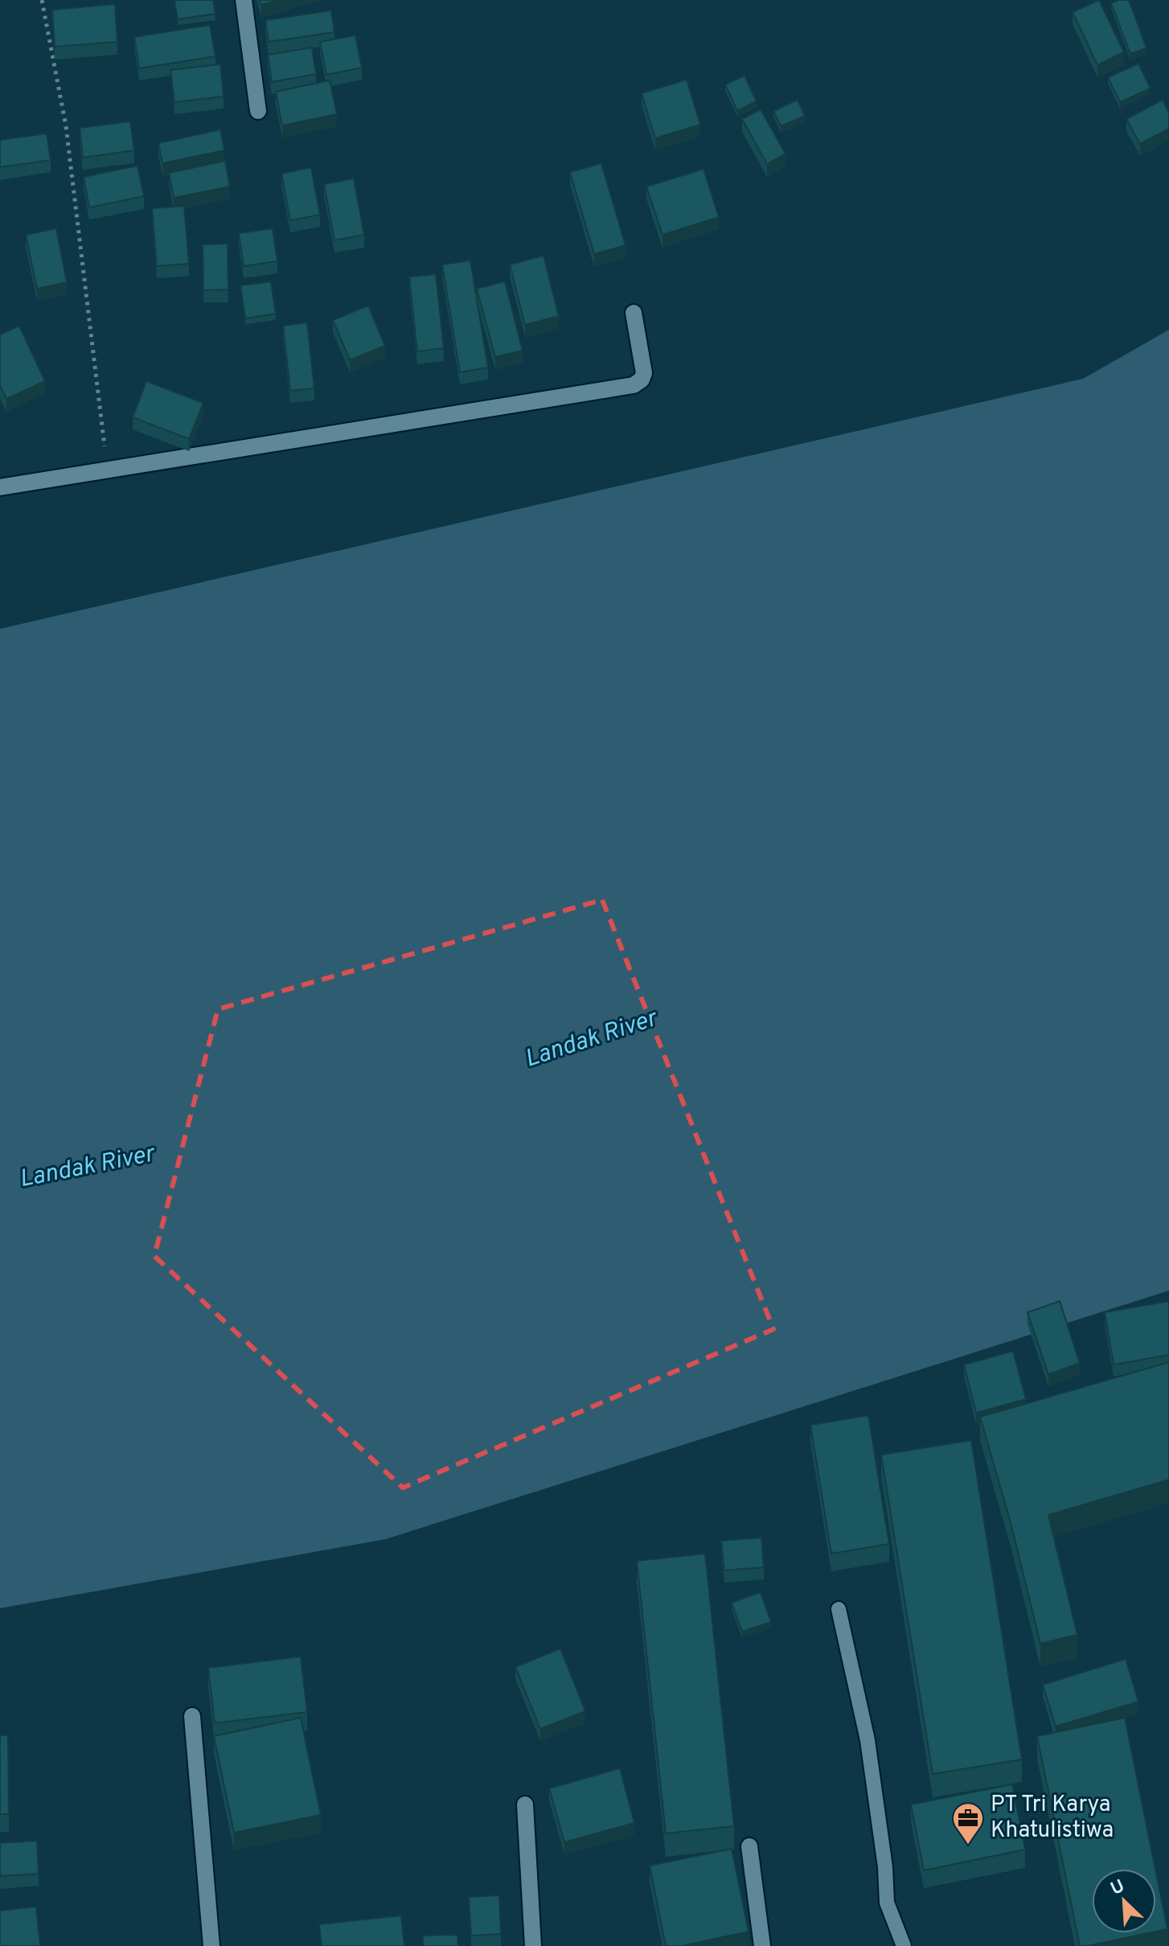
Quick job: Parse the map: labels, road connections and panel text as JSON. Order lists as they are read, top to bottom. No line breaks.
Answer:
{"water":["Landak River"],"places":{"office":["PT Tri Karya Khatulistiwa"]},"north":"top left"}
